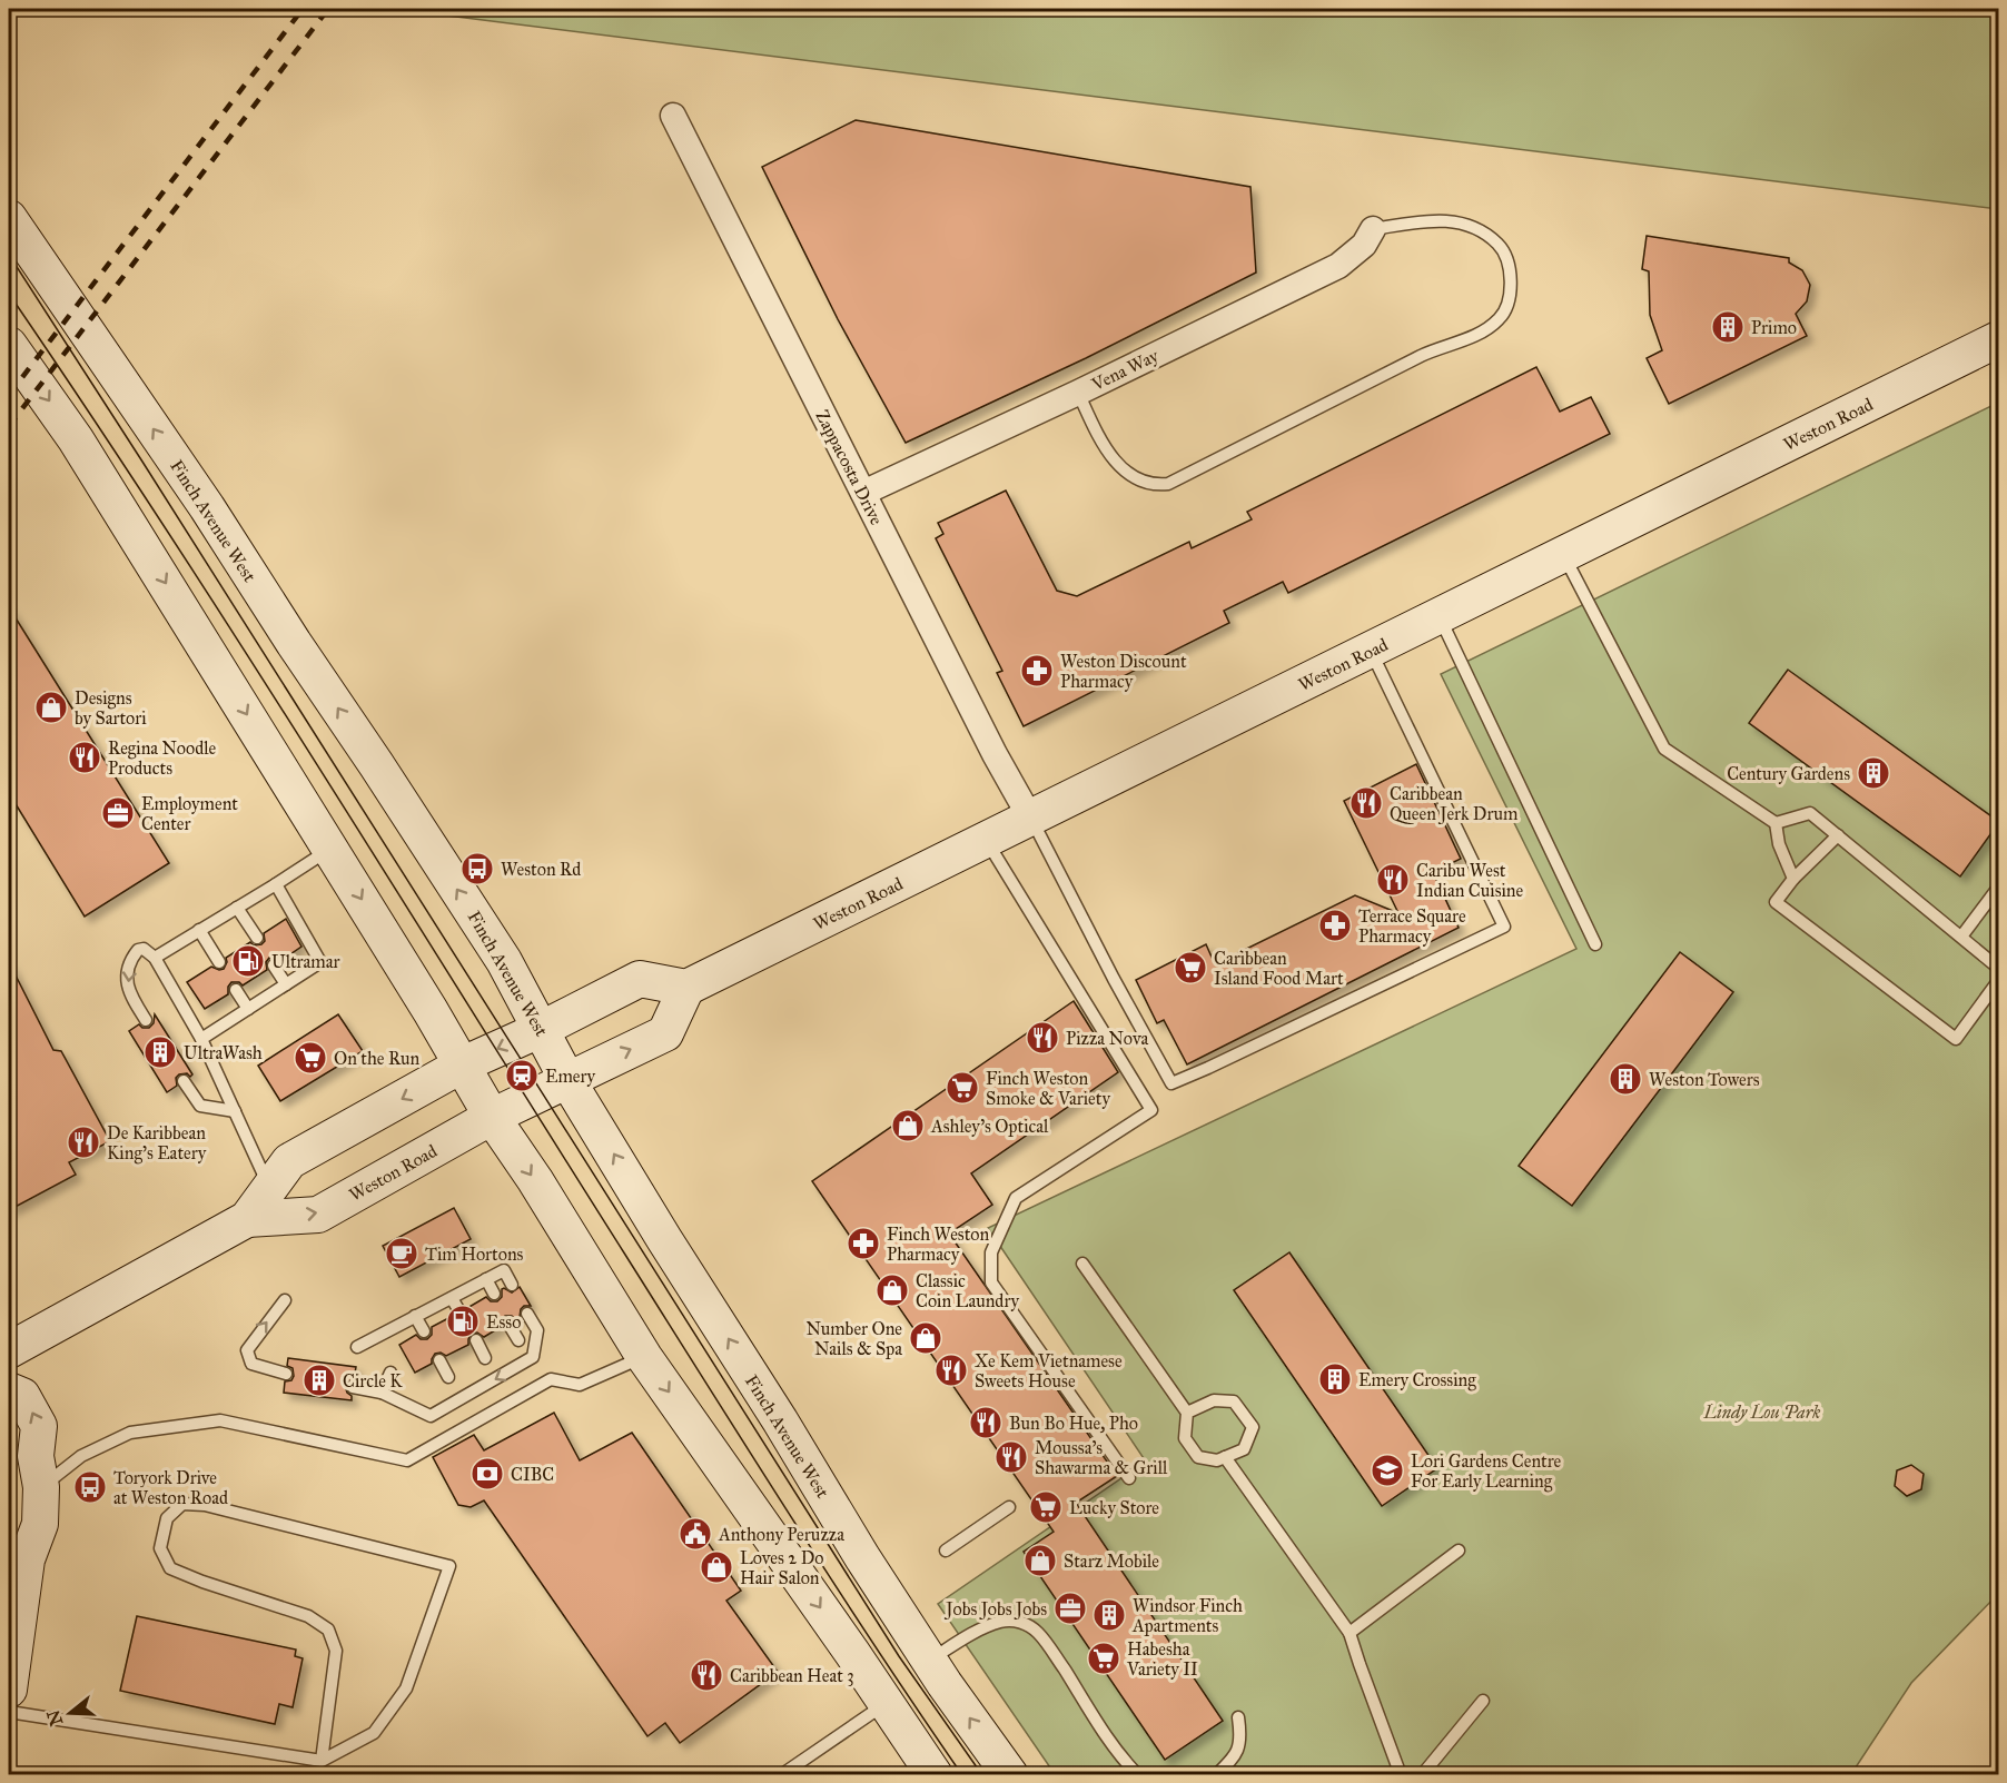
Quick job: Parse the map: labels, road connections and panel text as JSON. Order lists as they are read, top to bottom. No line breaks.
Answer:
{"streets":{"main road":["Weston Road","Finch Avenue West"],"street":["Vena Way","Zappacosta Drive"]},"crossings":[["Vena Way","Zappacosta Drive"],["Weston Road","Zappacosta Drive"],["Weston Road","Finch Avenue West"]],"parks":["Lindy Lou Park"],"places":{"building":["Primo","Century Gardens","UltraWash","Weston Towers","Emery Crossing","Circle K","Windsor Finch Apartments"],"pharmacy":["Weston Discount Pharmacy","Terrace Square Pharmacy","Finch Weston Pharmacy"],"shop":["Designs by Sartori","Ashley's Optical","Classic Coin Laundry","Number One Nails & Spa","Starz Mobile","Loves 2 Do Hair Salon"],"restaurant":["Regina Noodle Products","Caribbean Queen Jerk Drum","Caribu West Indian Cuisine","Pizza Nova","De Karibbean King's Eatery","Xe Kem Vietnamese Sweets House","Bun Bo Hue, Pho","Moussa’s Shawarma & Grill","Caribbean Heat 3"],"office":["Employment Center","Jobs Jobs Jobs"],"bus stop":["Weston Rd","Toryork Drive at Weston Road"],"fuel station":["Ultramar","Esso"],"supermarket":["Caribbean Island Food Mart","On the Run","Finch Weston Smoke & Variety","Lucky Store","Habesha Variety II"],"station":["Emery"],"cafe":["Tim Hortons"],"school or university":["Lori Gardens Centre For Early Learning"],"bank":["CIBC"],"public building":["Anthony Peruzza"]},"north":"left"}
